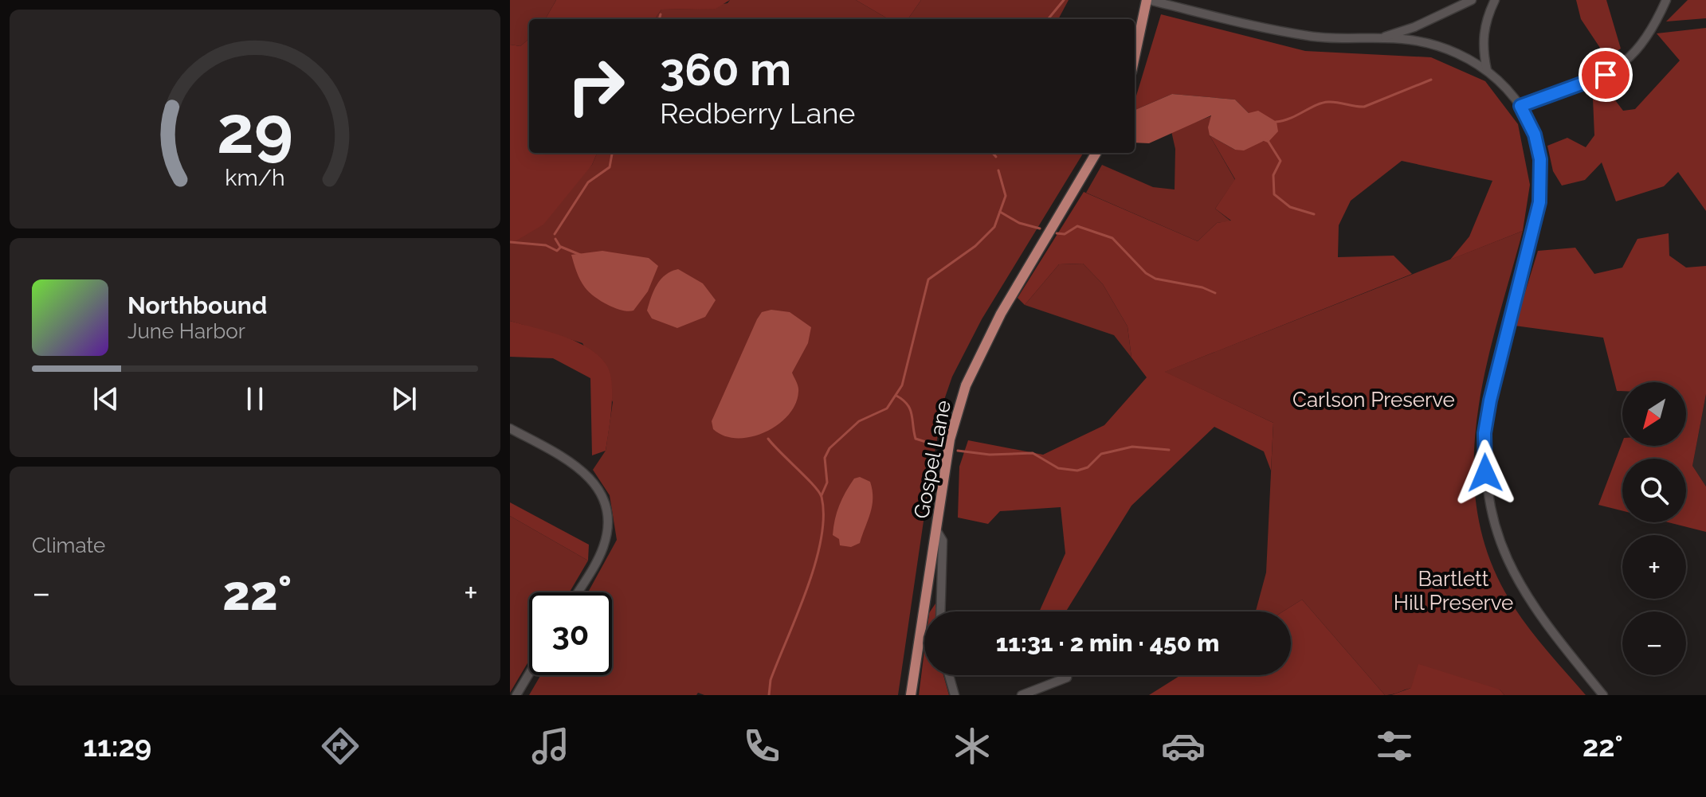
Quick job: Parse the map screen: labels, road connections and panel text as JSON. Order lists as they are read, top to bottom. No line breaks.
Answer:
{"streets":{"main road":["Gospel Lane"]},"parks":["Carlson Preserve","Bartlett Hill Preserve"],"north":"bottom left","page":{"turn":["360 m","Redberry Lane"],"song":["Northbound","June Harbor"],"map_buttons":["+","−"],"tile":"Climate","heat":["−","22°","+"],"limit":"30","trip":"11:31 · 2 min · 450 m","tabs":["11:29","22°"],"gauge":["29","km/h"]}}
